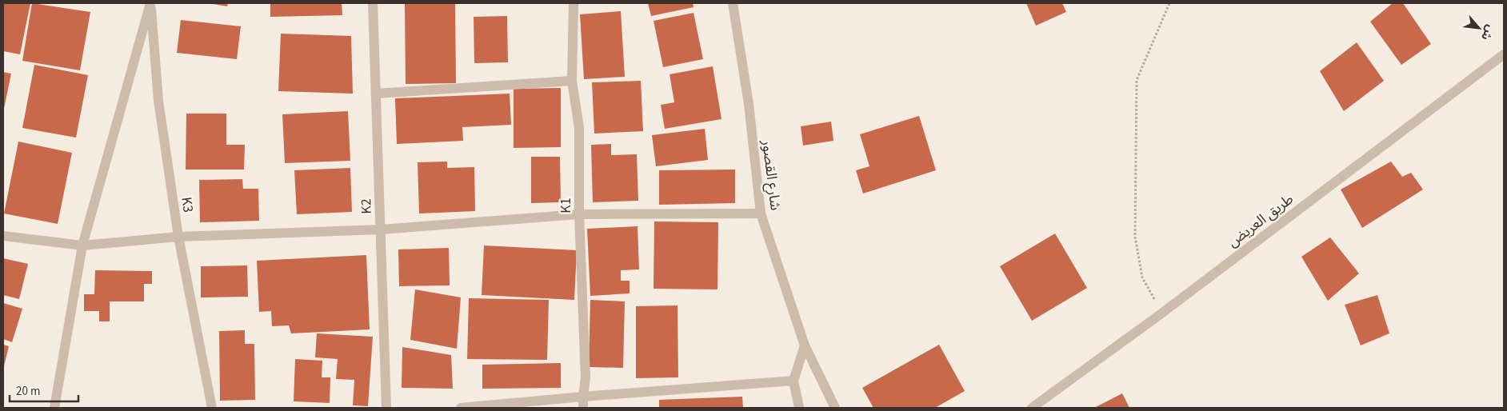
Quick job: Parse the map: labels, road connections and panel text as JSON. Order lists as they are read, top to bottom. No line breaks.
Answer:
{"streets":{"street":["شارع القصور","K3","K1","K2","طريق العريض"]},"scale_bar":"20 m","north":"bottom right"}
